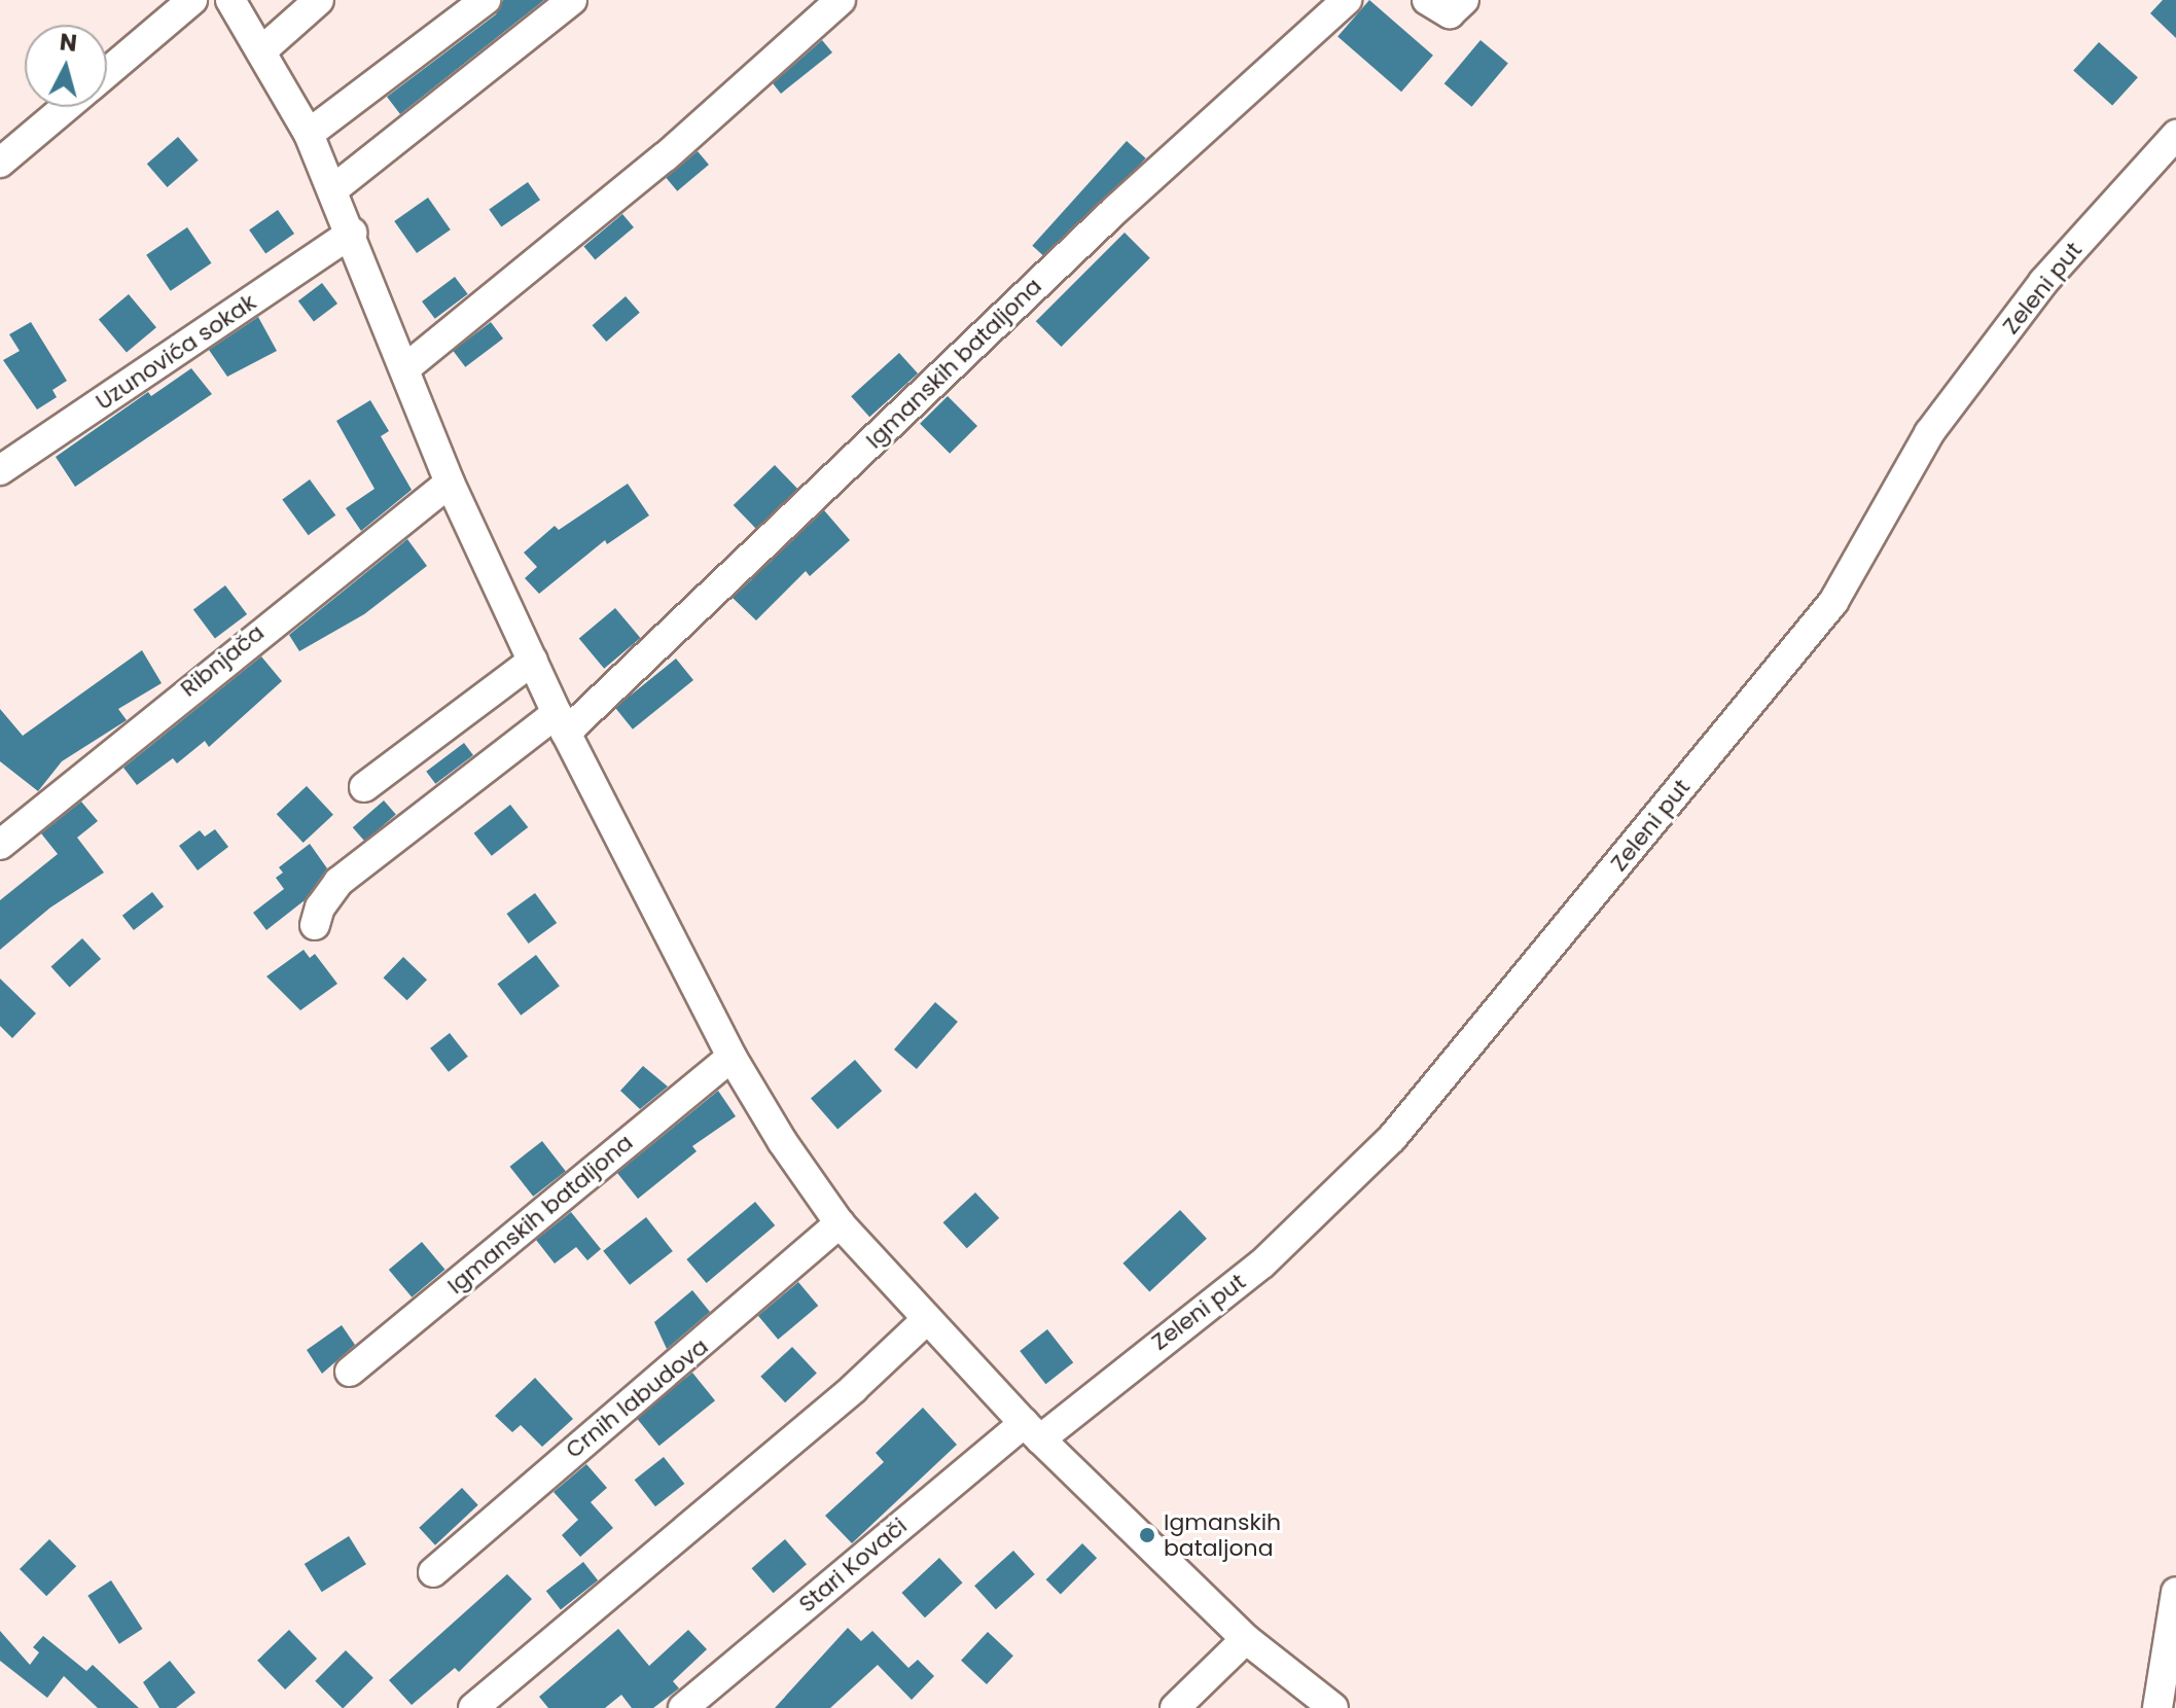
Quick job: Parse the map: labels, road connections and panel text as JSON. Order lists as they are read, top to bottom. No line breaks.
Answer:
{"streets":{"street":["Zeleni put","Uzunovića sokak","Igmanskih bataljona","Ribnjača","Crnih labudova","Stari Kovači"]},"crossings":[["Zeleni put","Stari Kovači"]],"places":["Igmanskih bataljona"],"north":"top"}
